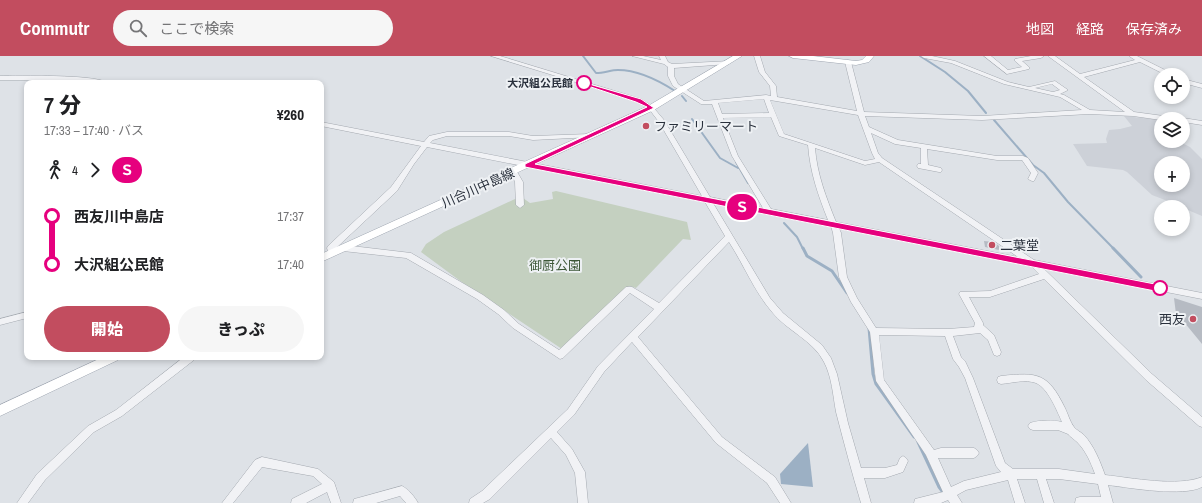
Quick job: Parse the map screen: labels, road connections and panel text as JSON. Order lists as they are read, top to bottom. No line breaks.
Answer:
{"streets":{"main road":["川合川中島線"]},"parks":["御厨公園"],"places":["大沢組公民館","ファミリーマート","二葉堂","西友"],"lines":["bus line Ｓ"],"page":{"header":"Commutr","search":"ここで検索","nav":["地図","経路","保存済み"],"on_map":"Ｓ","map_buttons":["+","−"],"heading":["7 分","17:33 – 17:40 · バス","¥260"],"legs":["4","Ｓ"],"list":[{"name":"西友川中島店","value":"17:37"},{"name":"大沢組公民館","value":"17:40"}],"buttons":["開始","きっぷ"]}}
